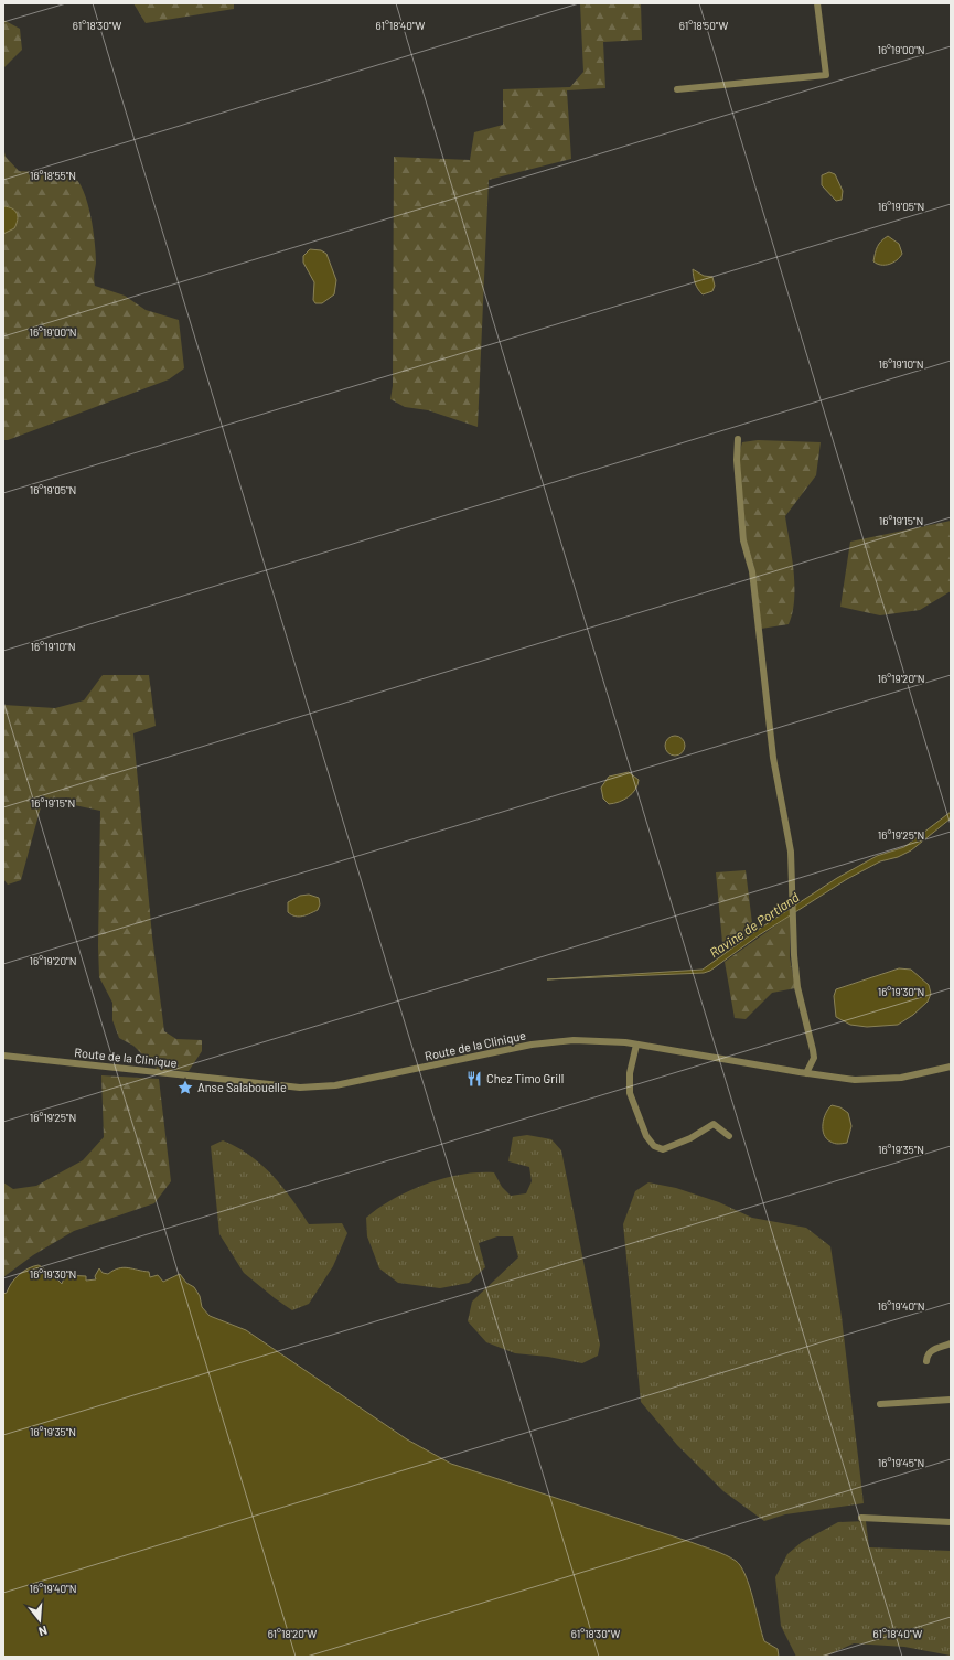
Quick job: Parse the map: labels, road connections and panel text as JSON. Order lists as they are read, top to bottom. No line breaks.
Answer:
{"streets":{"street":["Route de la Clinique"]},"water":["Ravine de Portland"],"places":{"restaurant":["Chez Timo Grill"],"place":["Anse Salabouelle"]},"north":"bottom","coordinates":["61°18'30\"W","61°18'40\"W","61°18'50\"W","16°19'00\"N","16°18'55\"N","16°19'05\"N","16°19'10\"N","16°19'15\"N","16°19'20\"N","16°19'25\"N","16°19'30\"N","16°19'35\"N","16°19'40\"N","16°19'45\"N","61°18'20\"W"]}
